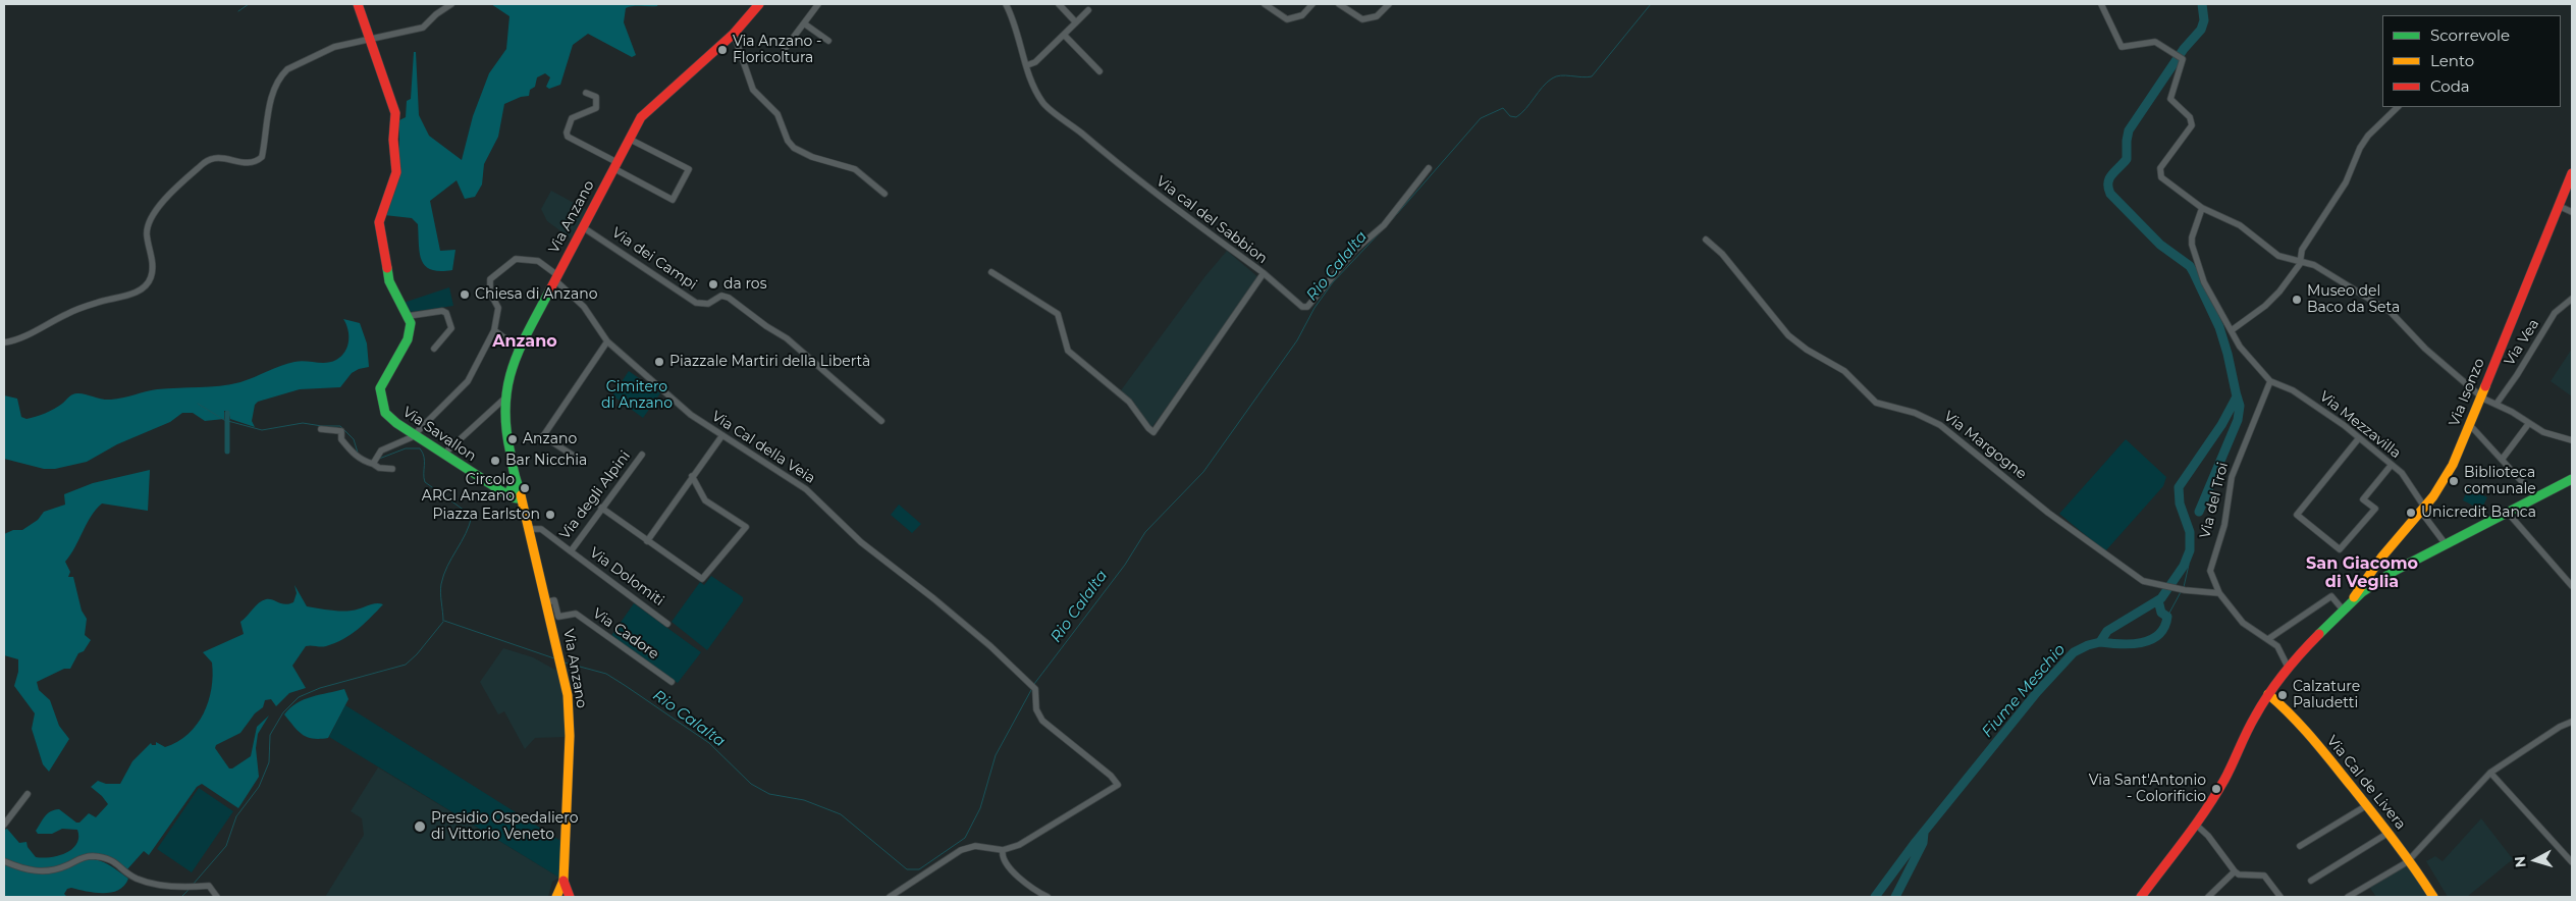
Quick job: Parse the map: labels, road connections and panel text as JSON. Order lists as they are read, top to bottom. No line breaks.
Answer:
{"streets":{"main road":["Via Anzano","Via Isonzo","Via Savallon","Via Cal de Livera"],"street":["Via cal del Sabbion","Via dei Campi","Via Vea","Via Mezzavilla","Via Margogne","Via Cal della Veia","Via degli Alpini","Via del Troi","Via Dolomiti","Via Cadore"]},"crossings":[["Via Anzano","Via dei Campi"],["Via Anzano","Via Savallon"],["Via Anzano","Via Cal della Veia"],["Via Anzano","Via degli Alpini"],["Via Anzano","Via Cadore"],["Via Isonzo","Via Mezzavilla"],["Via Mezzavilla","Via del Troi"],["Via Savallon","Via Cal della Veia"],["Via Margogne","Via del Troi"],["Via degli Alpini","Via Dolomiti"]],"districts":["Anzano","San Giacomo di Veglia"],"water":["Rio Calalta","Fiume Meschio"],"parks":["Cimitero di Anzano"],"places":["Via Anzano - Floricoltura","da ros","Chiesa di Anzano","Museo del Baco da Seta","Piazzale Martiri della Libertà","Anzano","Bar Nicchia","Biblioteca comunale","Circolo ARCI Anzano","Unicredit Banca","Piazza Earlston","Calzature Paludetti","Via Sant'Antonio - Colorificio","Presidio Ospedaliero di Vittorio Veneto"],"legend":["Scorrevole","Lento","Coda"],"north":"left"}
